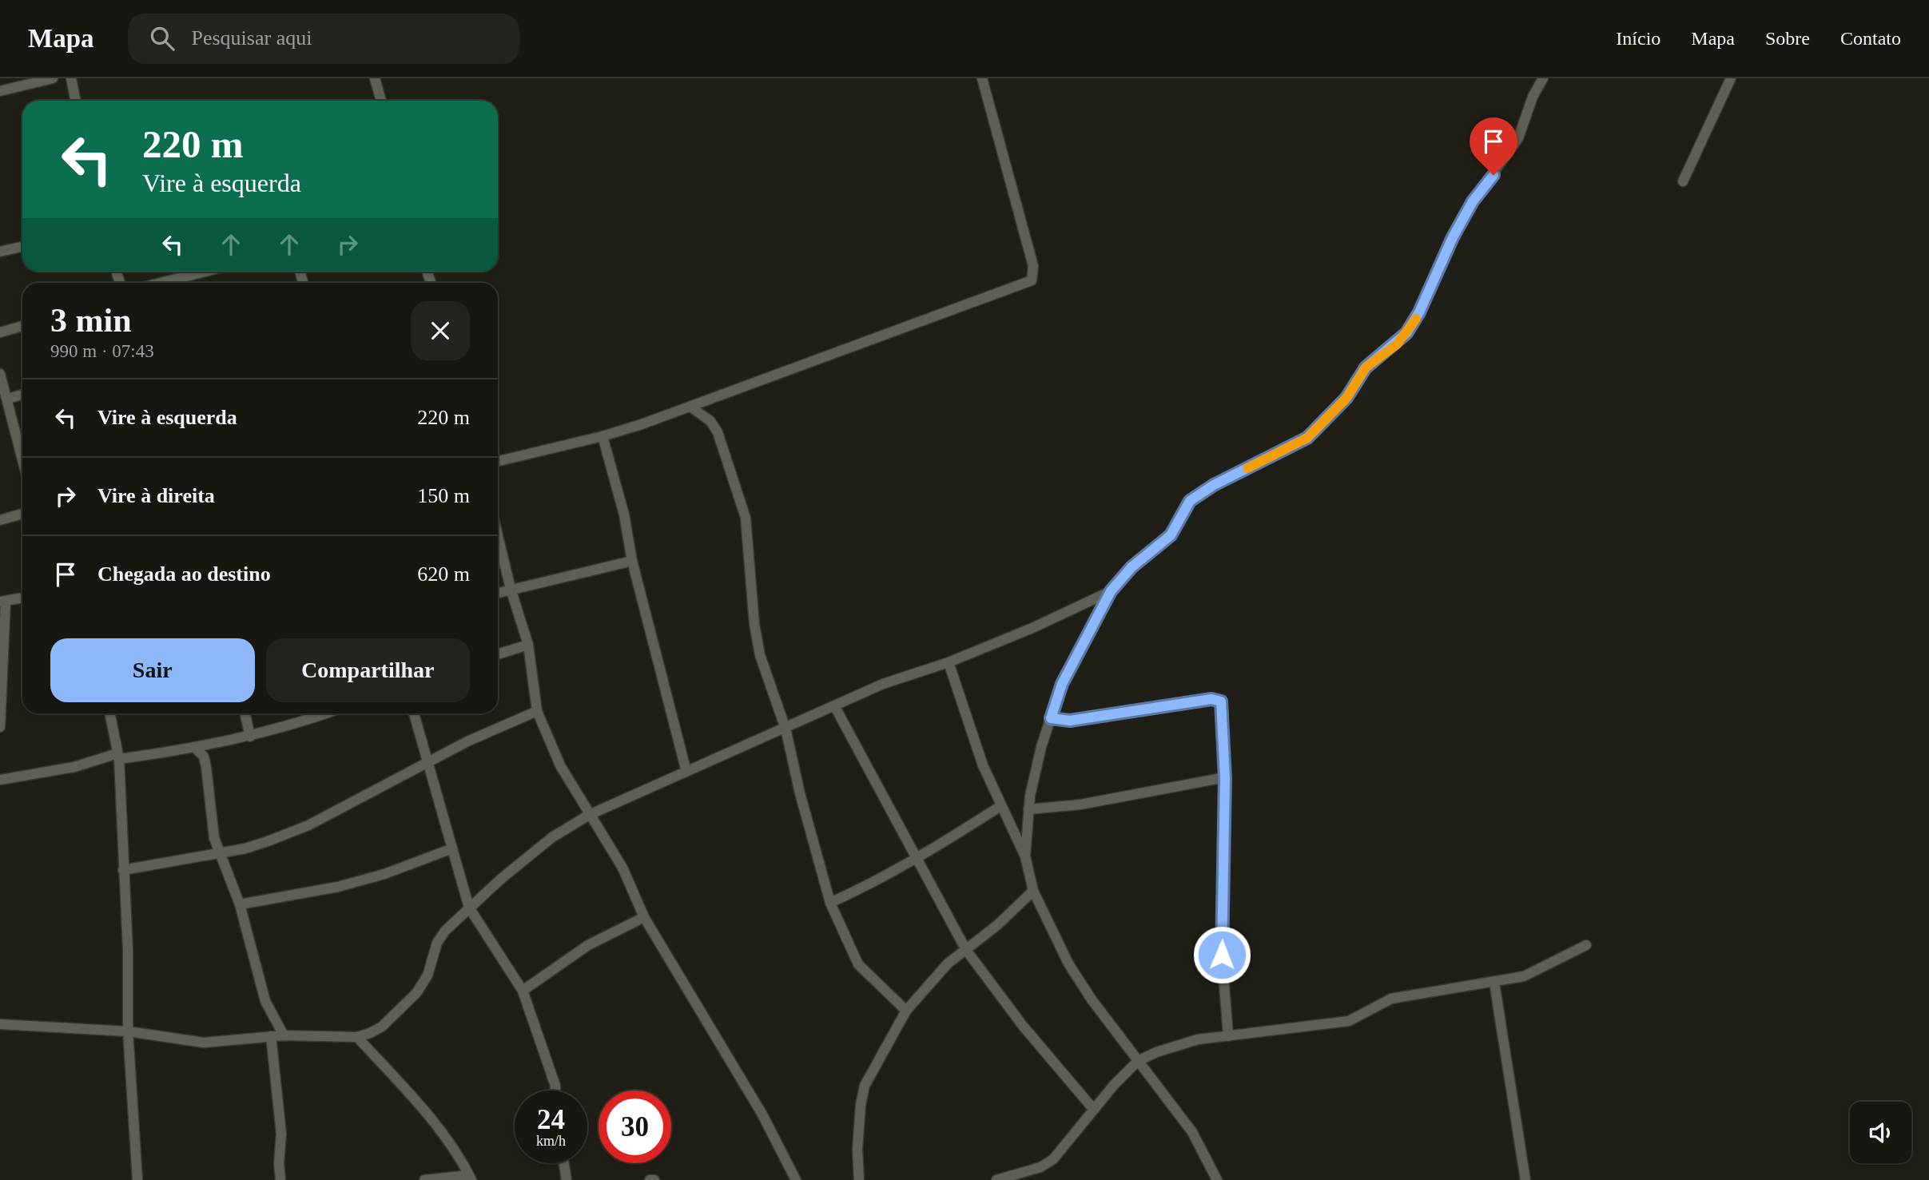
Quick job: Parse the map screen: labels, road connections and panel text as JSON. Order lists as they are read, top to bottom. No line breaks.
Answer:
{"page":{"header":"Mapa","search":"Pesquisar aqui","nav":["Início","Mapa","Sobre","Contato"],"turn":["220 m","Vire à esquerda"],"heading":["3 min","990 m · 07:43"],"list":[{"name":"Vire à esquerda","value":"220 m"},{"name":"Vire à direita","value":"150 m"},{"name":"Chegada ao destino","value":"620 m"}],"buttons":["Sair","Compartilhar"],"speed":"24 km/h","limit":"30"}}
